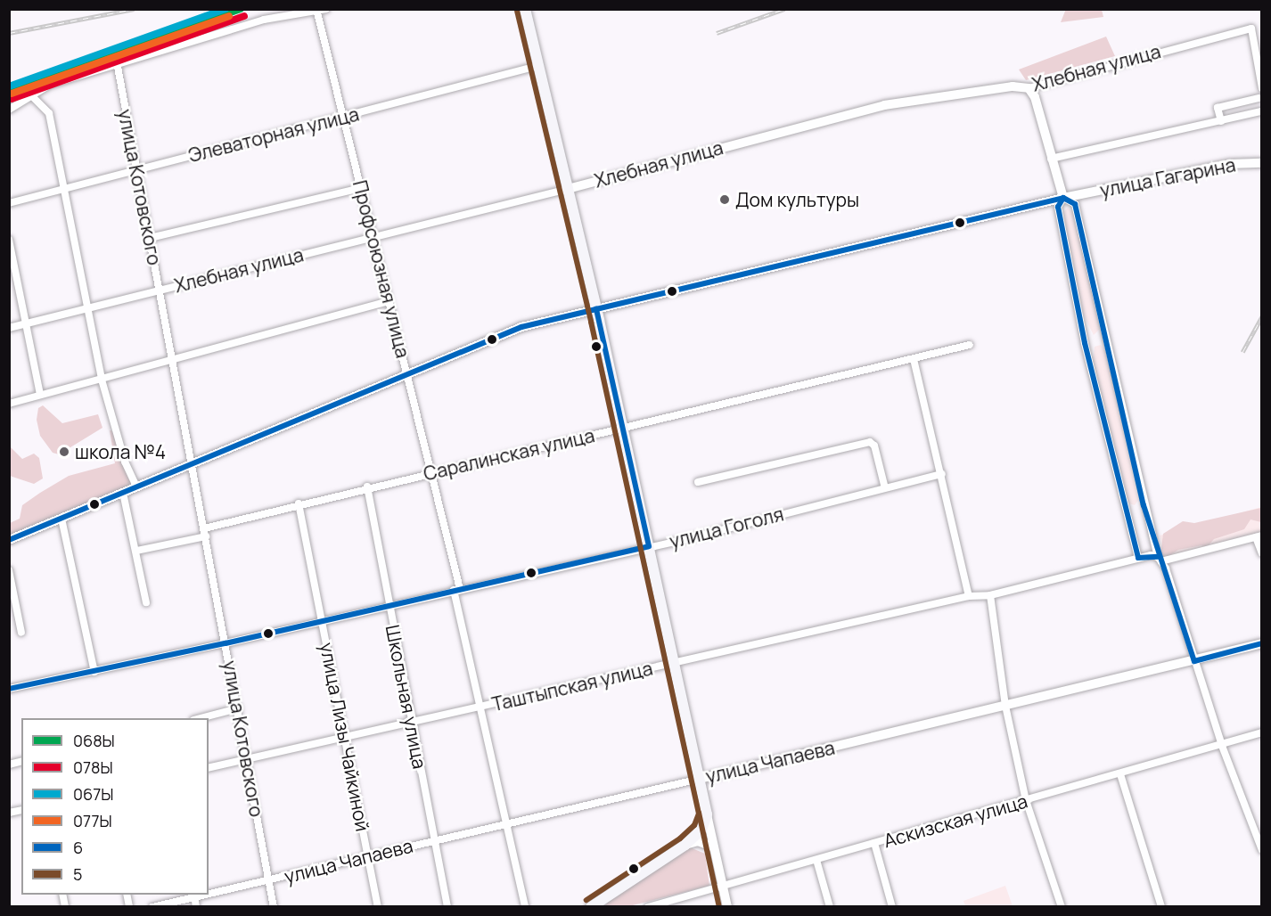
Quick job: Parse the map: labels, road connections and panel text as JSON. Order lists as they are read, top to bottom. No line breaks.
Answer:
{"streets":{"street":["Хлебная улица","Элеваторная улица","улица Гагарина","улица Котовского","Профсоюзная улица","Саралинская улица","улица Гоголя","Таштыпская улица","Школьная улица","улица Лизы Чайкиной","улица Чапаева","Аскизская улица"]},"crossings":[["Хлебная улица","улица Котовского"],["Хлебная улица","Профсоюзная улица"],["Элеваторная улица","улица Котовского"],["Элеваторная улица","Профсоюзная улица"],["улица Гагарина","улица Котовского"],["улица Гагарина","Профсоюзная улица"],["улица Котовского","Саралинская улица"],["улица Котовского","улица Гоголя"],["улица Котовского","Таштыпская улица"],["улица Котовского","улица Чапаева"],["Профсоюзная улица","Саралинская улица"],["Профсоюзная улица","улица Гоголя"],["Профсоюзная улица","Таштыпская улица"],["Профсоюзная улица","улица Чапаева"],["Саралинская улица","Школьная улица"],["Саралинская улица","улица Лизы Чайкиной"],["улица Гоголя","Школьная улица"],["улица Гоголя","улица Лизы Чайкиной"],["Таштыпская улица","Школьная улица"],["Таштыпская улица","улица Лизы Чайкиной"],["Школьная улица","улица Чапаева"],["улица Лизы Чайкиной","улица Чапаева"]],"places":["Дом культуры","школа №4"],"lines":["transit line 068Ы","transit line 067Ы","transit line 5","transit line 078Ы","transit line 077Ы","transit line 6"],"legend":["068Ы","078Ы","067Ы","077Ы","6","5"]}
